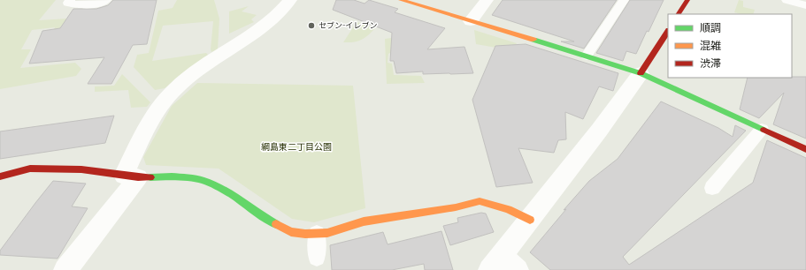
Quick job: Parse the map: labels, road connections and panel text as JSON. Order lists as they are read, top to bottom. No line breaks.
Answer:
{"parks":["綱島東二丁目公園"],"places":["セブン-イレブン"],"legend":["順調","混雑","渋滞"]}
